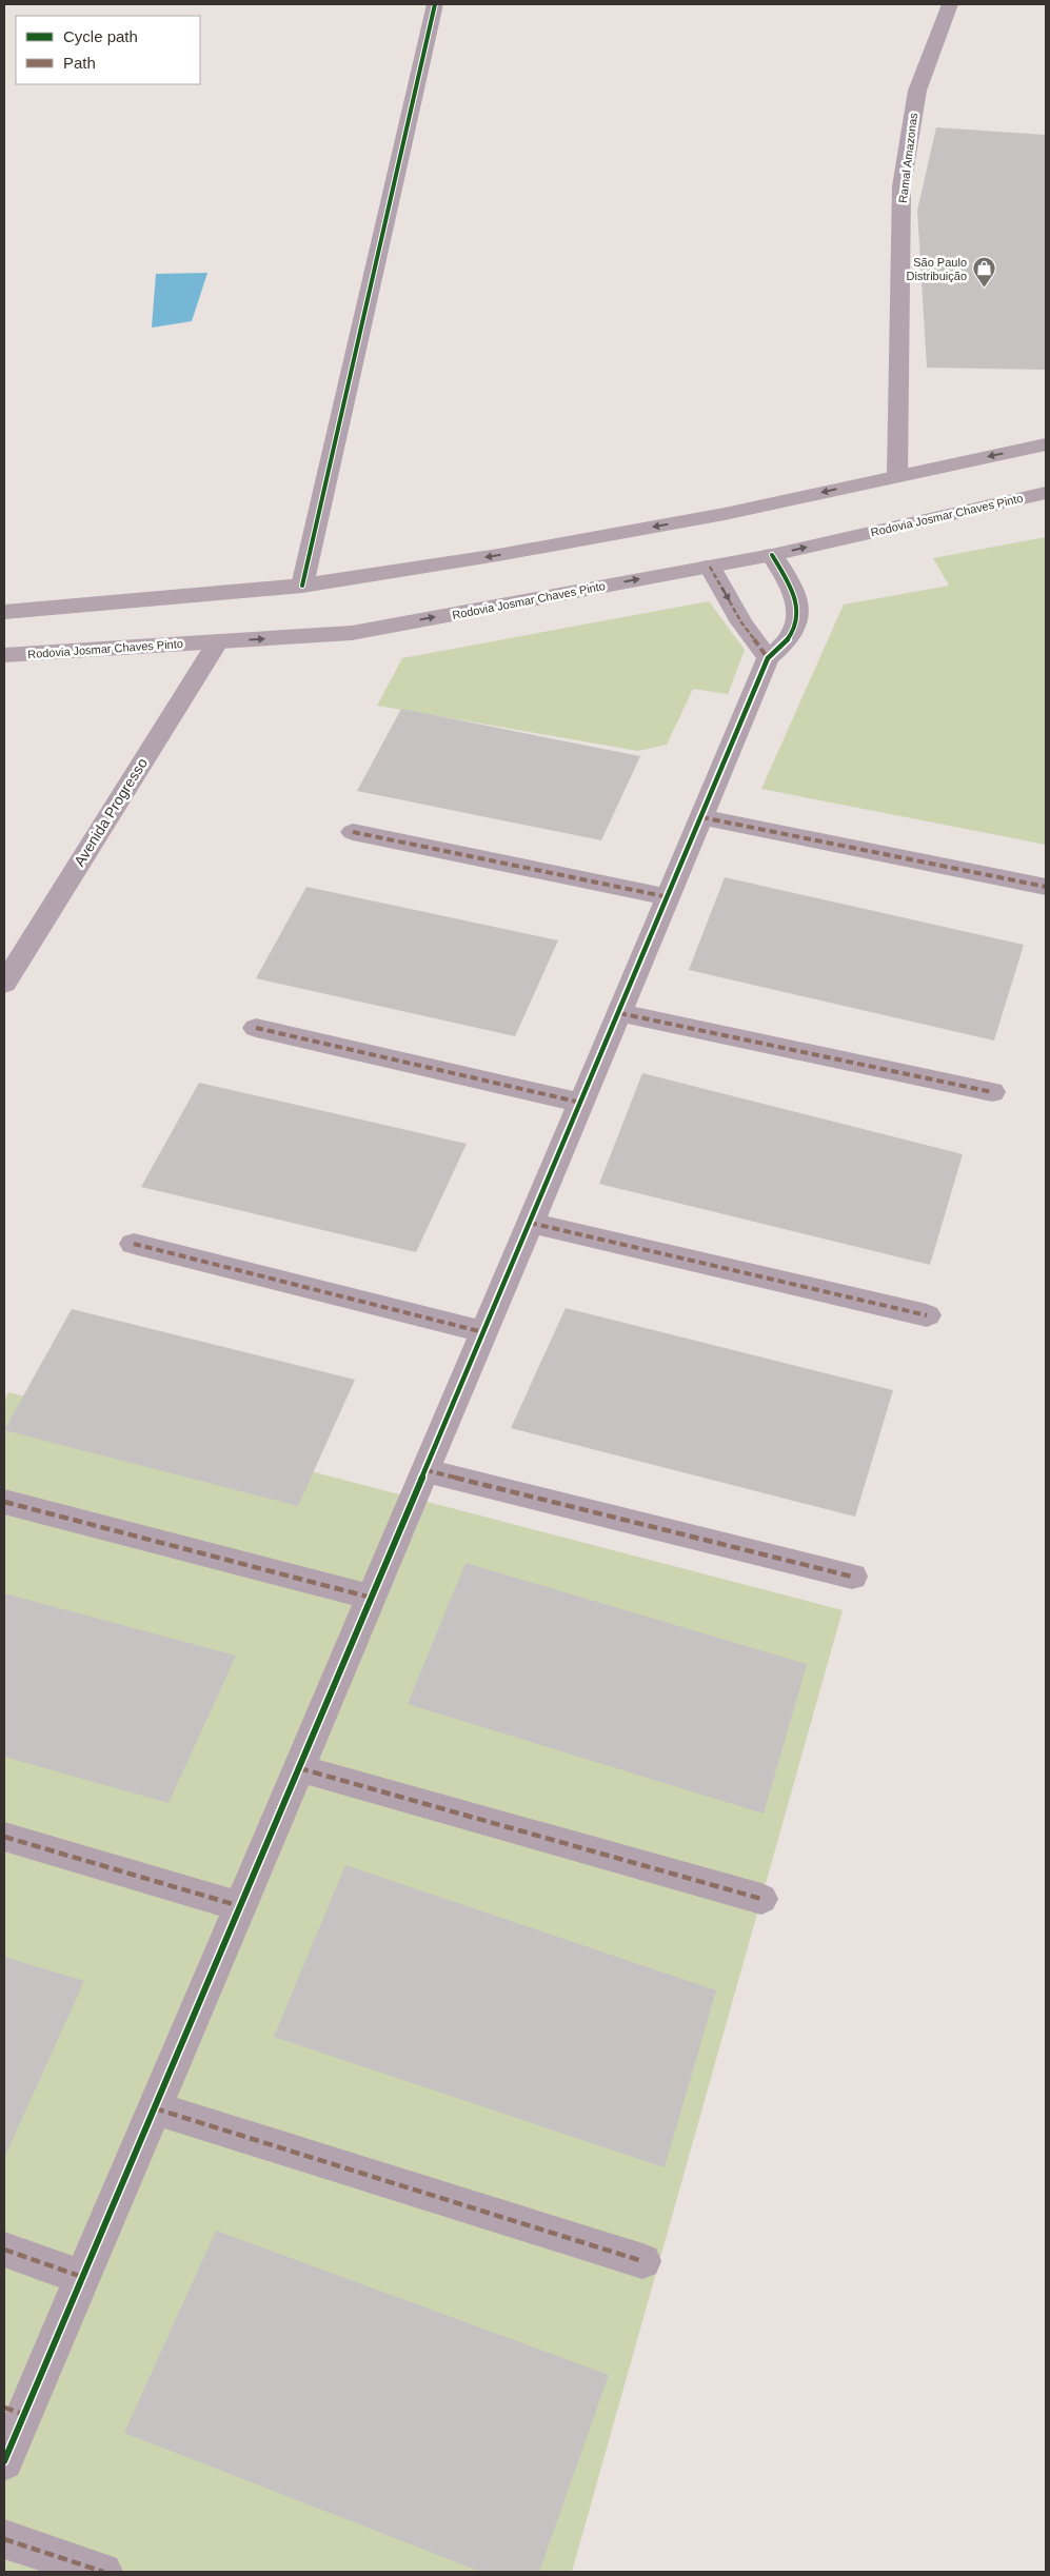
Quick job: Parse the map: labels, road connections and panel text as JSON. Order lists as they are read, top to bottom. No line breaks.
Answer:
{"streets":{"main road":["Rodovia Josmar Chaves Pinto"],"street":["Ramal Amazonas","Avenida Progresso"]},"crossings":[["Rodovia Josmar Chaves Pinto","Avenida Progresso"]],"places":{"shop":["São Paulo Distribuição"]},"legend":["Cycle path","Path"]}
